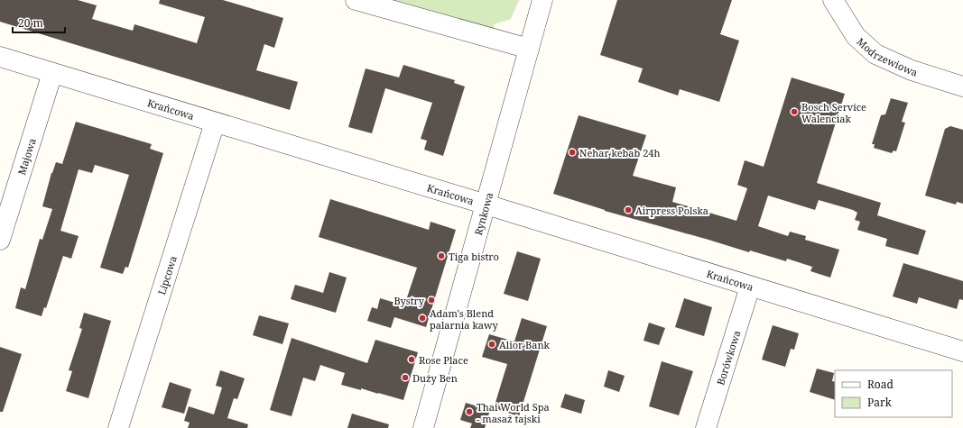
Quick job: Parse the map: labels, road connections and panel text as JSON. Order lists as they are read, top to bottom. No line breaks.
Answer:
{"streets":{"street":["Modrzewiowa","Krańcowa","Majowa","Rynkowa","Lipcowa","Borówkowa"]},"crossings":[["Krańcowa","Majowa"],["Krańcowa","Rynkowa"],["Krańcowa","Lipcowa"],["Krańcowa","Borówkowa"]],"places":["Bosch Service Walenciak","Nehar kebab 24h","Airpress Polska","Tiga bistro","Bystry","Adam's Blend palarnia kawy","Alior Bank","Rose Place","Duży Ben","Thai World Spa - masaż tajski"],"legend":["Road","Park"],"scale_bar":"20 m"}
